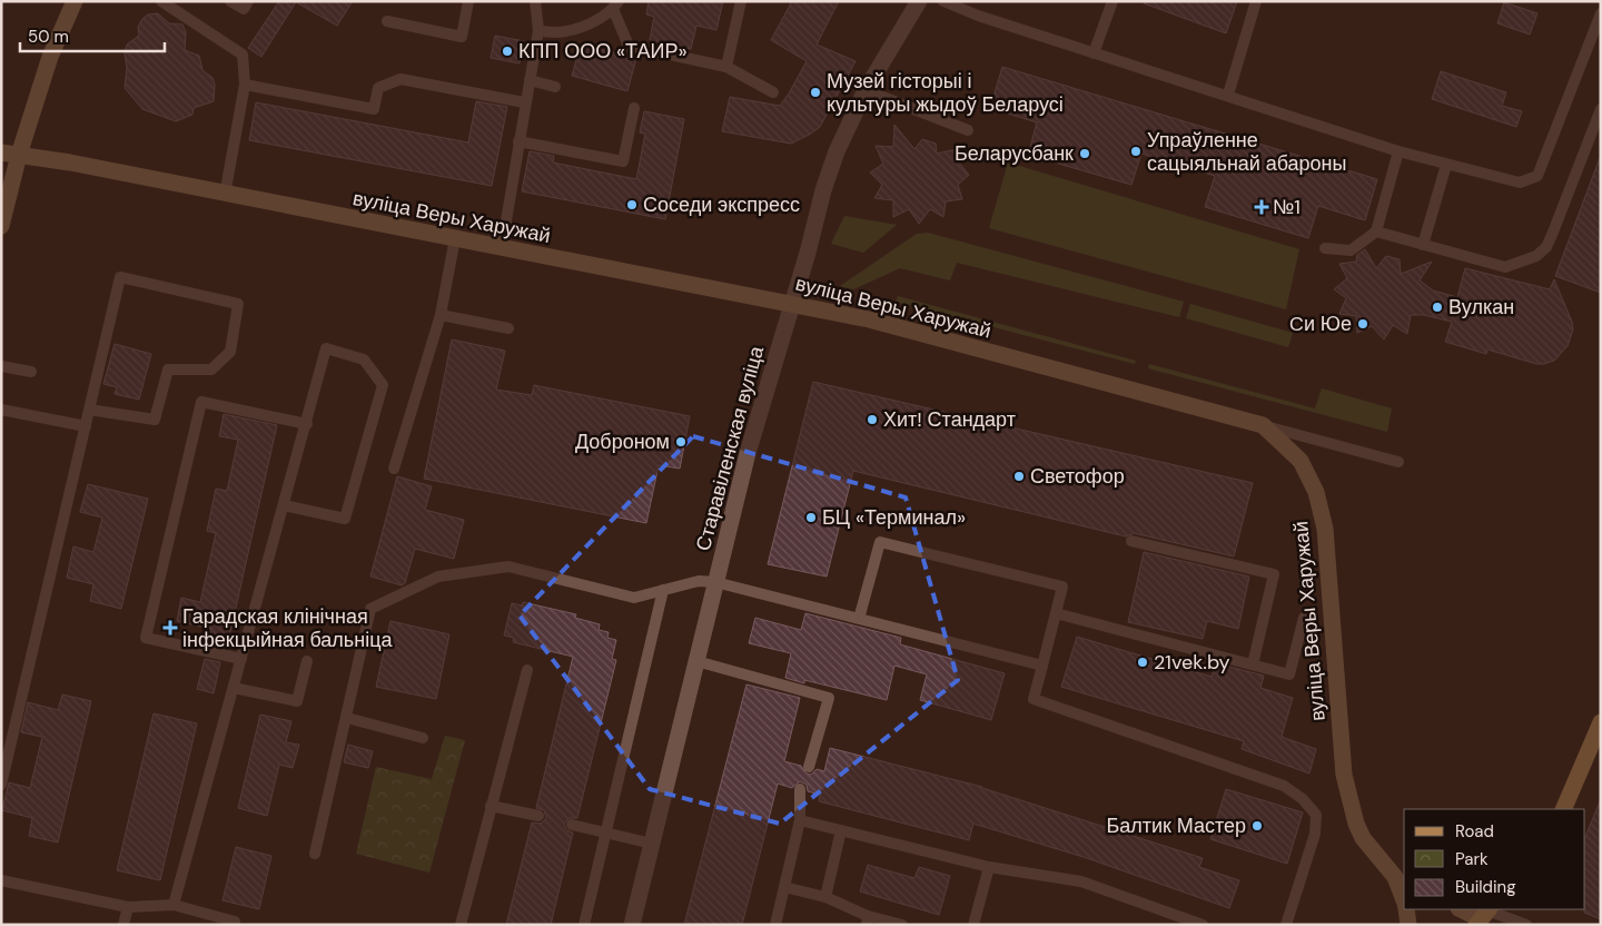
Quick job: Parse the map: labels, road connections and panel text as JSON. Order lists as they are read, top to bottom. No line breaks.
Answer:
{"streets":{"main road":["вуліца Веры Харужай"],"street":["Старавіленская вуліца"]},"crossings":[["вуліца Веры Харужай","Старавіленская вуліца"]],"places":{"other":["КПП ООО «ТАИР»","Музей гісторыі і культуры жыдоў Беларусі","Упраўленне сацыяльнай абароны","Беларусбанк","Соседи экспресс","Вулкан","Cи Юе","Хит! Стандарт","Доброном","Светофор","БЦ «Терминал»","21vek.by","Балтик Мастер"],"health":["№1","Гарадская клінічная інфекцыйная бальніца"]},"legend":["Road","Park","Building"],"scale_bar":"50 m"}
